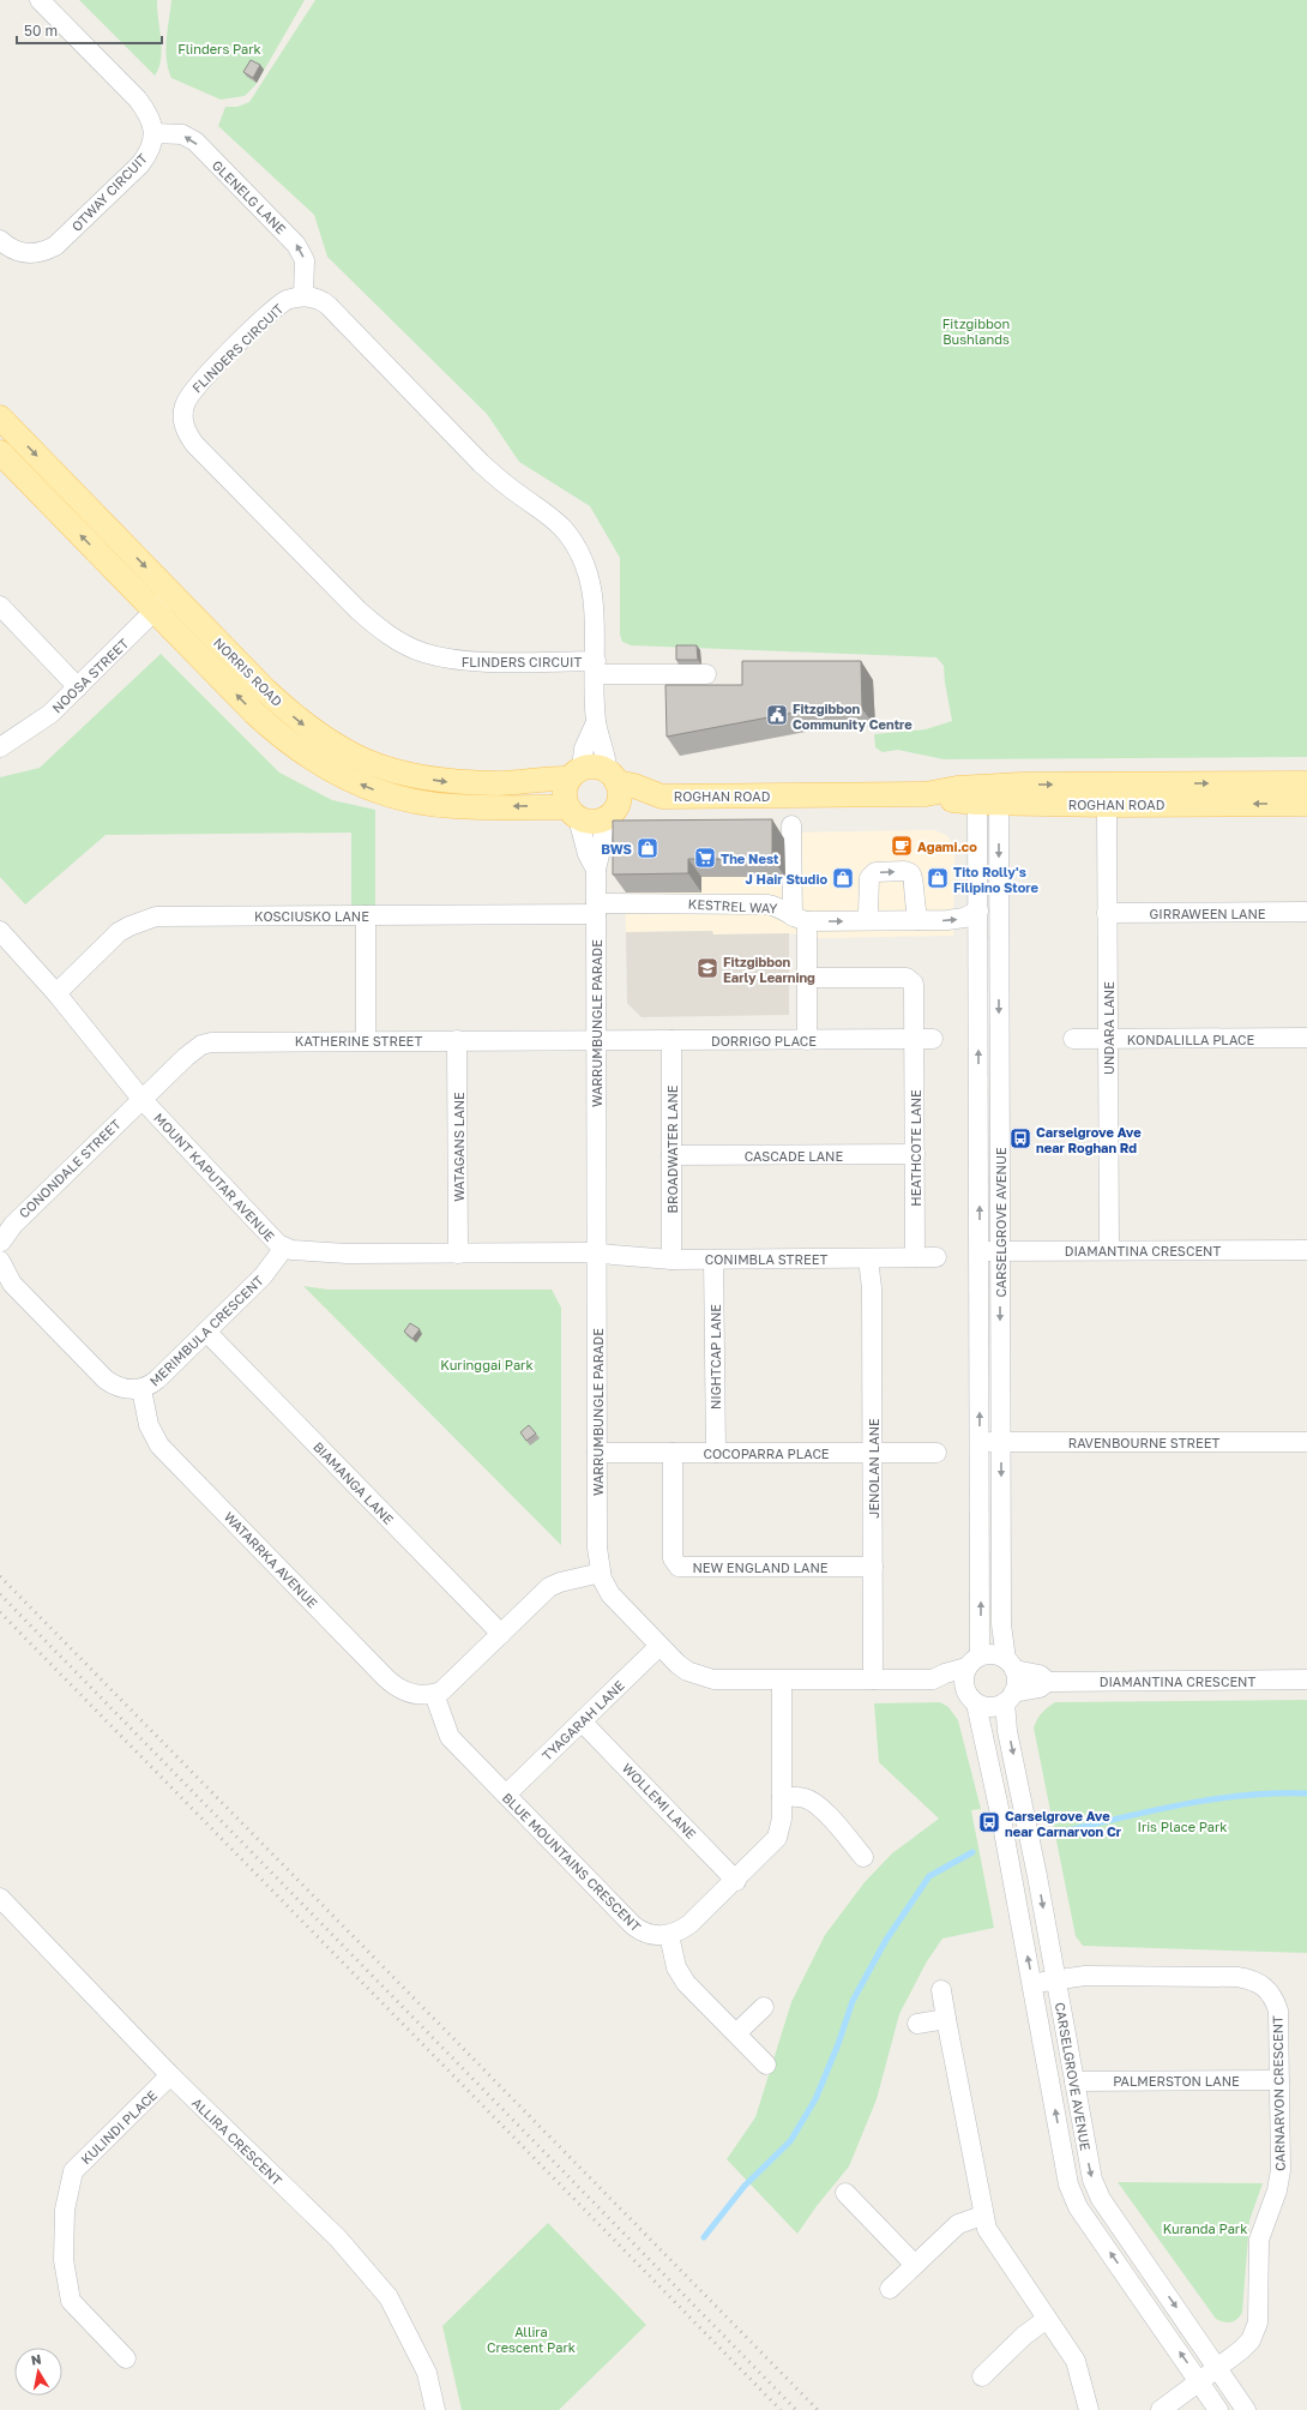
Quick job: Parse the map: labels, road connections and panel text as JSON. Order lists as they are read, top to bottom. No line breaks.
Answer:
{"streets":{"main road":["NORRIS ROAD","ROGHAN ROAD"],"street":["OTWAY CIRCUIT","GLENELG LANE","FLINDERS CIRCUIT","NOOSA STREET","KESTREL WAY","GIRRAWEEN LANE","KOSCIUSKO LANE","WARRUMBUNGLE PARADE","UNDARA LANE","KONDALILLA PLACE","KATHERINE STREET","DORRIGO PLACE","WATAGANS LANE","HEATHCOTE LANE","BROADWATER LANE","CASCADE LANE","CONONDALE STREET","MOUNT KAPUTAR AVENUE","CARSELGROVE AVENUE","DIAMANTINA CRESCENT","CONIMBLA STREET","MERIMBULA CRESCENT","NIGHTCAP LANE","RAVENBOURNE STREET","COCOPARRA PLACE","JENOLAN LANE","BIAMANGA LANE","WATARRKA AVENUE","NEW ENGLAND LANE","TYAGARAH LANE","WOLLEMI LANE","BLUE MOUNTAINS CRESCENT","PALMERSTON LANE","CARNARVON CRESCENT","KULINDI PLACE","ALLIRA CRESCENT"]},"crossings":[["OTWAY CIRCUIT","GLENELG LANE"],["GLENELG LANE","FLINDERS CIRCUIT"],["FLINDERS CIRCUIT","NORRIS ROAD"],["FLINDERS CIRCUIT","ROGHAN ROAD"],["FLINDERS CIRCUIT","WARRUMBUNGLE PARADE"],["NORRIS ROAD","NOOSA STREET"],["NORRIS ROAD","ROGHAN ROAD"],["NORRIS ROAD","WARRUMBUNGLE PARADE"],["ROGHAN ROAD","WARRUMBUNGLE PARADE"],["ROGHAN ROAD","UNDARA LANE"],["ROGHAN ROAD","CARSELGROVE AVENUE"],["KESTREL WAY","KOSCIUSKO LANE"],["KESTREL WAY","WARRUMBUNGLE PARADE"],["KESTREL WAY","CARSELGROVE AVENUE"],["GIRRAWEEN LANE","UNDARA LANE"],["KOSCIUSKO LANE","WARRUMBUNGLE PARADE"],["KOSCIUSKO LANE","MOUNT KAPUTAR AVENUE"],["WARRUMBUNGLE PARADE","KATHERINE STREET"],["WARRUMBUNGLE PARADE","DORRIGO PLACE"],["WARRUMBUNGLE PARADE","MOUNT KAPUTAR AVENUE"],["WARRUMBUNGLE PARADE","CARSELGROVE AVENUE"],["WARRUMBUNGLE PARADE","DIAMANTINA CRESCENT"],["WARRUMBUNGLE PARADE","CONIMBLA STREET"],["WARRUMBUNGLE PARADE","COCOPARRA PLACE"],["WARRUMBUNGLE PARADE","JENOLAN LANE"],["WARRUMBUNGLE PARADE","TYAGARAH LANE"],["UNDARA LANE","KONDALILLA PLACE"],["UNDARA LANE","DIAMANTINA CRESCENT"],["KATHERINE STREET","DORRIGO PLACE"],["KATHERINE STREET","WATAGANS LANE"],["KATHERINE STREET","CONONDALE STREET"],["KATHERINE STREET","MOUNT KAPUTAR AVENUE"],["DORRIGO PLACE","HEATHCOTE LANE"],["DORRIGO PLACE","BROADWATER LANE"],["WATAGANS LANE","MOUNT KAPUTAR AVENUE"],["HEATHCOTE LANE","CASCADE LANE"],["HEATHCOTE LANE","CONIMBLA STREET"],["BROADWATER LANE","CASCADE LANE"],["BROADWATER LANE","CONIMBLA STREET"],["CONONDALE STREET","MOUNT KAPUTAR AVENUE"],["MOUNT KAPUTAR AVENUE","CONIMBLA STREET"],["MOUNT KAPUTAR AVENUE","MERIMBULA CRESCENT"],["CARSELGROVE AVENUE","DIAMANTINA CRESCENT"],["CARSELGROVE AVENUE","RAVENBOURNE STREET"],["CARSELGROVE AVENUE","PALMERSTON LANE"],["CARSELGROVE AVENUE","CARNARVON CRESCENT"],["CONIMBLA STREET","NIGHTCAP LANE"],["CONIMBLA STREET","JENOLAN LANE"],["MERIMBULA CRESCENT","BIAMANGA LANE"],["MERIMBULA CRESCENT","WATARRKA AVENUE"],["NIGHTCAP LANE","COCOPARRA PLACE"],["COCOPARRA PLACE","JENOLAN LANE"],["COCOPARRA PLACE","NEW ENGLAND LANE"],["JENOLAN LANE","NEW ENGLAND LANE"],["WATARRKA AVENUE","BLUE MOUNTAINS CRESCENT"],["TYAGARAH LANE","WOLLEMI LANE"],["TYAGARAH LANE","BLUE MOUNTAINS CRESCENT"],["PALMERSTON LANE","CARNARVON CRESCENT"],["KULINDI PLACE","ALLIRA CRESCENT"]],"one_way":["GLENELG LANE"],"parks":["Flinders Park","Fitzgibbon Bushlands","Kuringgai Park","Iris Place Park","Kuranda Park","Allira Crescent Park"],"places":{"public building":["Fitzgibbon Community Centre"],"cafe":["Agami.co"],"shop":["BWS","J Hair Studio","Tito Rolly's Filipino Store"],"supermarket":["The Nest"],"school or university":["Fitzgibbon Early Learning"],"bus stop":["Carselgrove Ave near Roghan Rd","Carselgrove Ave near Carnarvon Cr"]},"scale_bar":"50 m","north":"top"}
